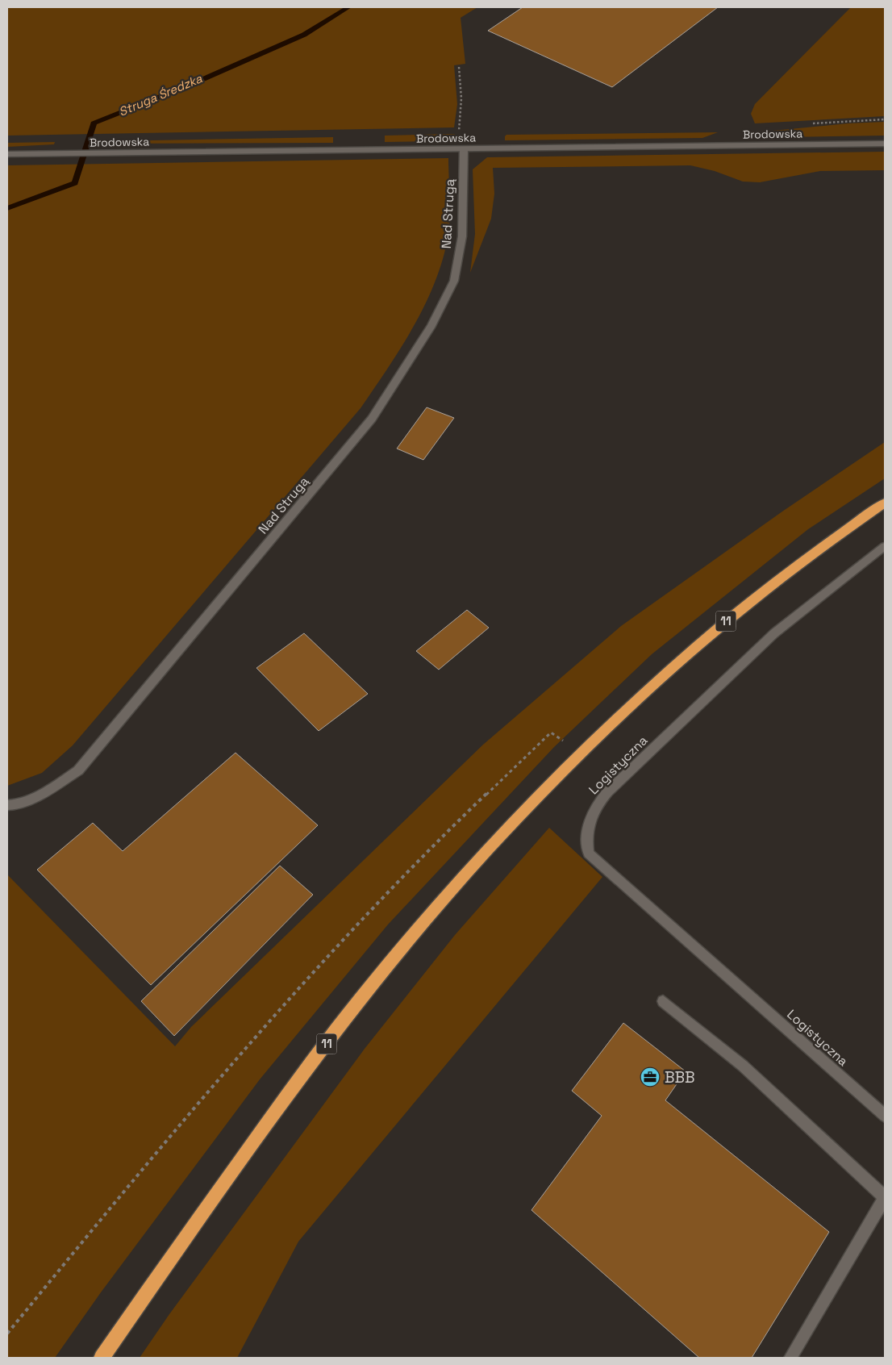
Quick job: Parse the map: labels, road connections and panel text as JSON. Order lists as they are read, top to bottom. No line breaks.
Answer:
{"streets":{"highway":["11"],"street":["Brodowska","Nad Strugą","Logistyczna"]},"crossings":[["Brodowska","Nad Strugą"]],"water":["Struga Średzka"],"places":{"office":["BBB"]}}
